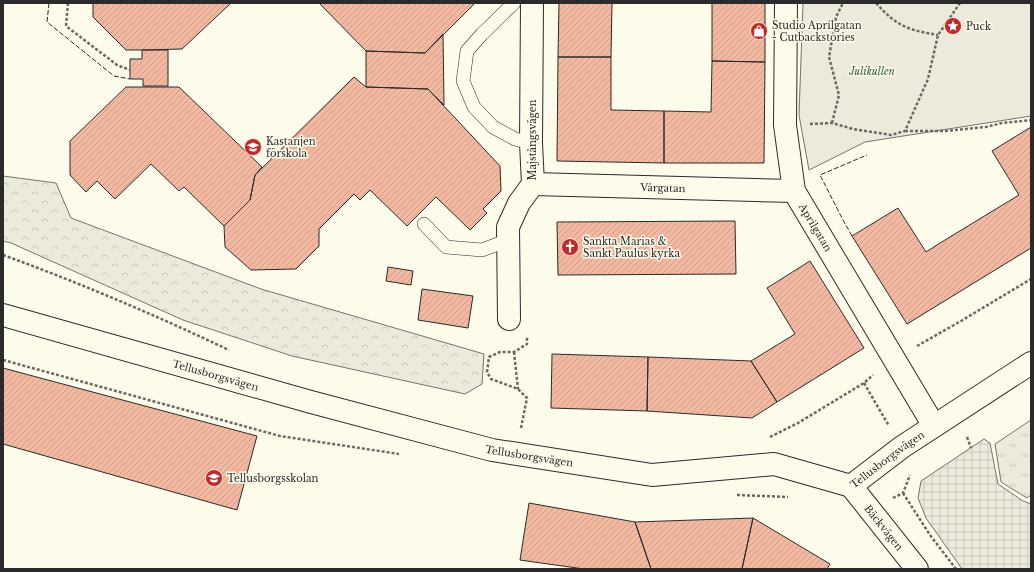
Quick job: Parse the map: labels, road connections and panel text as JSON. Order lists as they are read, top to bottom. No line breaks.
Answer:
{"streets":{"street":["Majstångsvägen","Vårgatan","Aprilgatan","Tellusborgsvägen","Bäckvägen"]},"crossings":[["Majstångsvägen","Vårgatan"],["Vårgatan","Aprilgatan"],["Aprilgatan","Tellusborgsvägen"],["Tellusborgsvägen","Bäckvägen"]],"parks":["Julikullen"],"places":{"place":["Puck"],"shop":["Studio Aprilgatan - Cutbackstories"],"school or university":["Kastanjen förskola","Tellusborgsskolan"],"church":["Sankta Marias & Sankt Paulus kyrka"]}}
